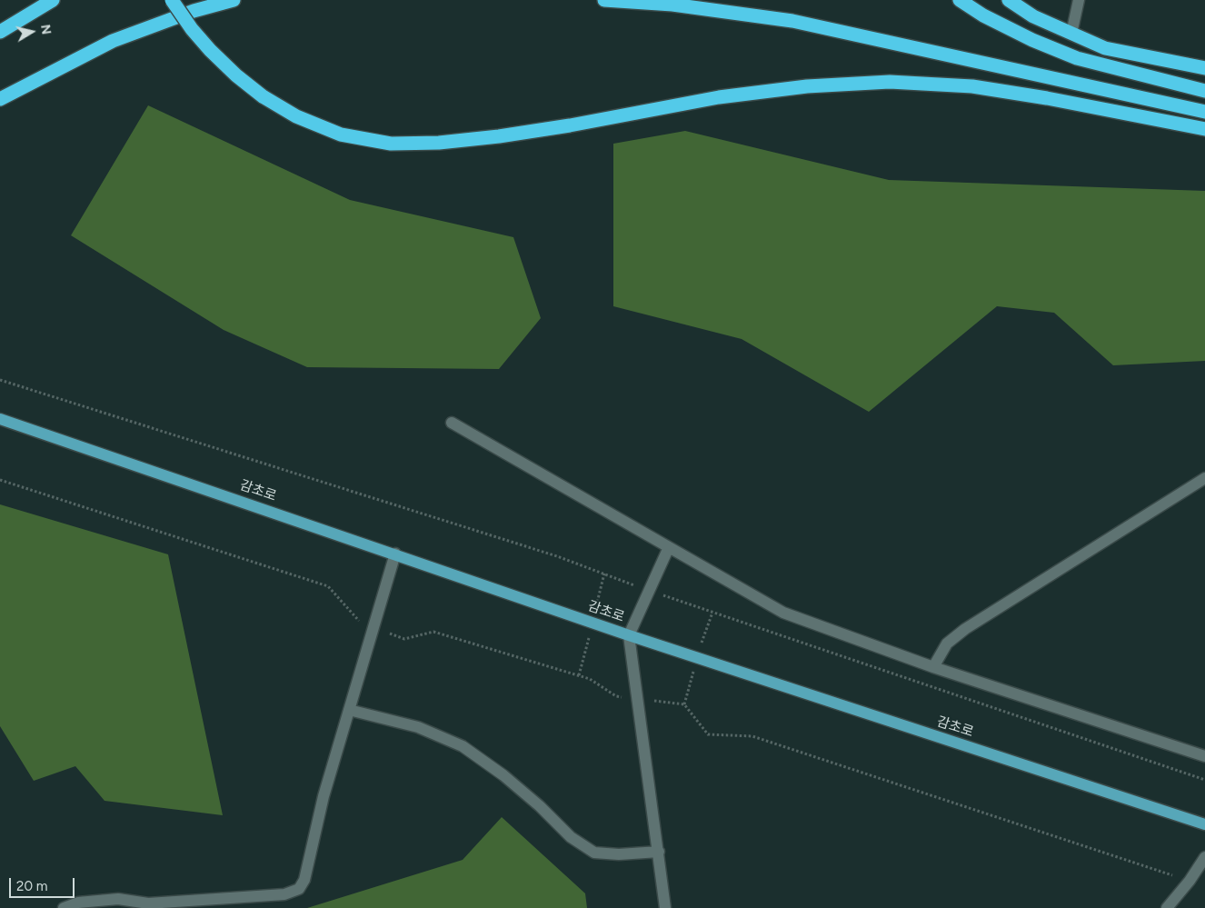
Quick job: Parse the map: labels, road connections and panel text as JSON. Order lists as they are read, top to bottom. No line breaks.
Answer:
{"streets":{"main road":["감초로"]},"scale_bar":"20 m","north":"right"}
